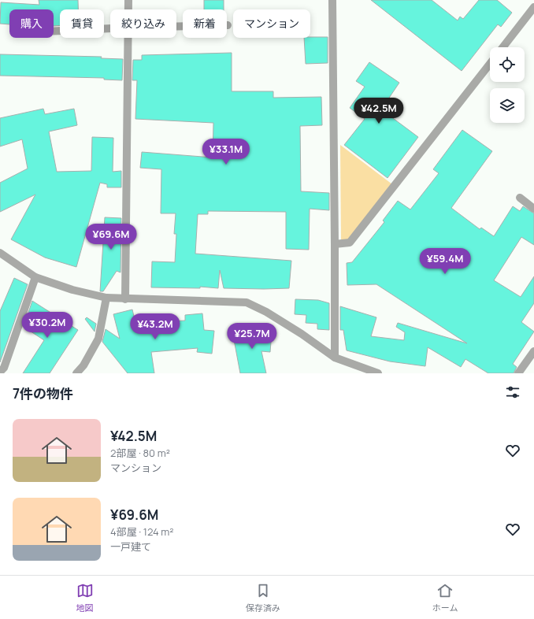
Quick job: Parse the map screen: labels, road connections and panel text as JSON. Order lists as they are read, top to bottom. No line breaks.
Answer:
{"page":{"chip":["購入","賃貸","絞り込み","新着","マンション"],"price":["¥42.5M","¥33.1M","¥69.6M","¥59.4M","¥30.2M","¥43.2M","¥25.7M"],"heading":"7件の物件","list":[{"name":"¥42.5M","note":"2部屋 · 80 m² · マンション"},{"name":"¥69.6M","note":"4部屋 · 124 m² · 一戸建て"}],"tabs":["地図","保存済み","ホーム"]}}
